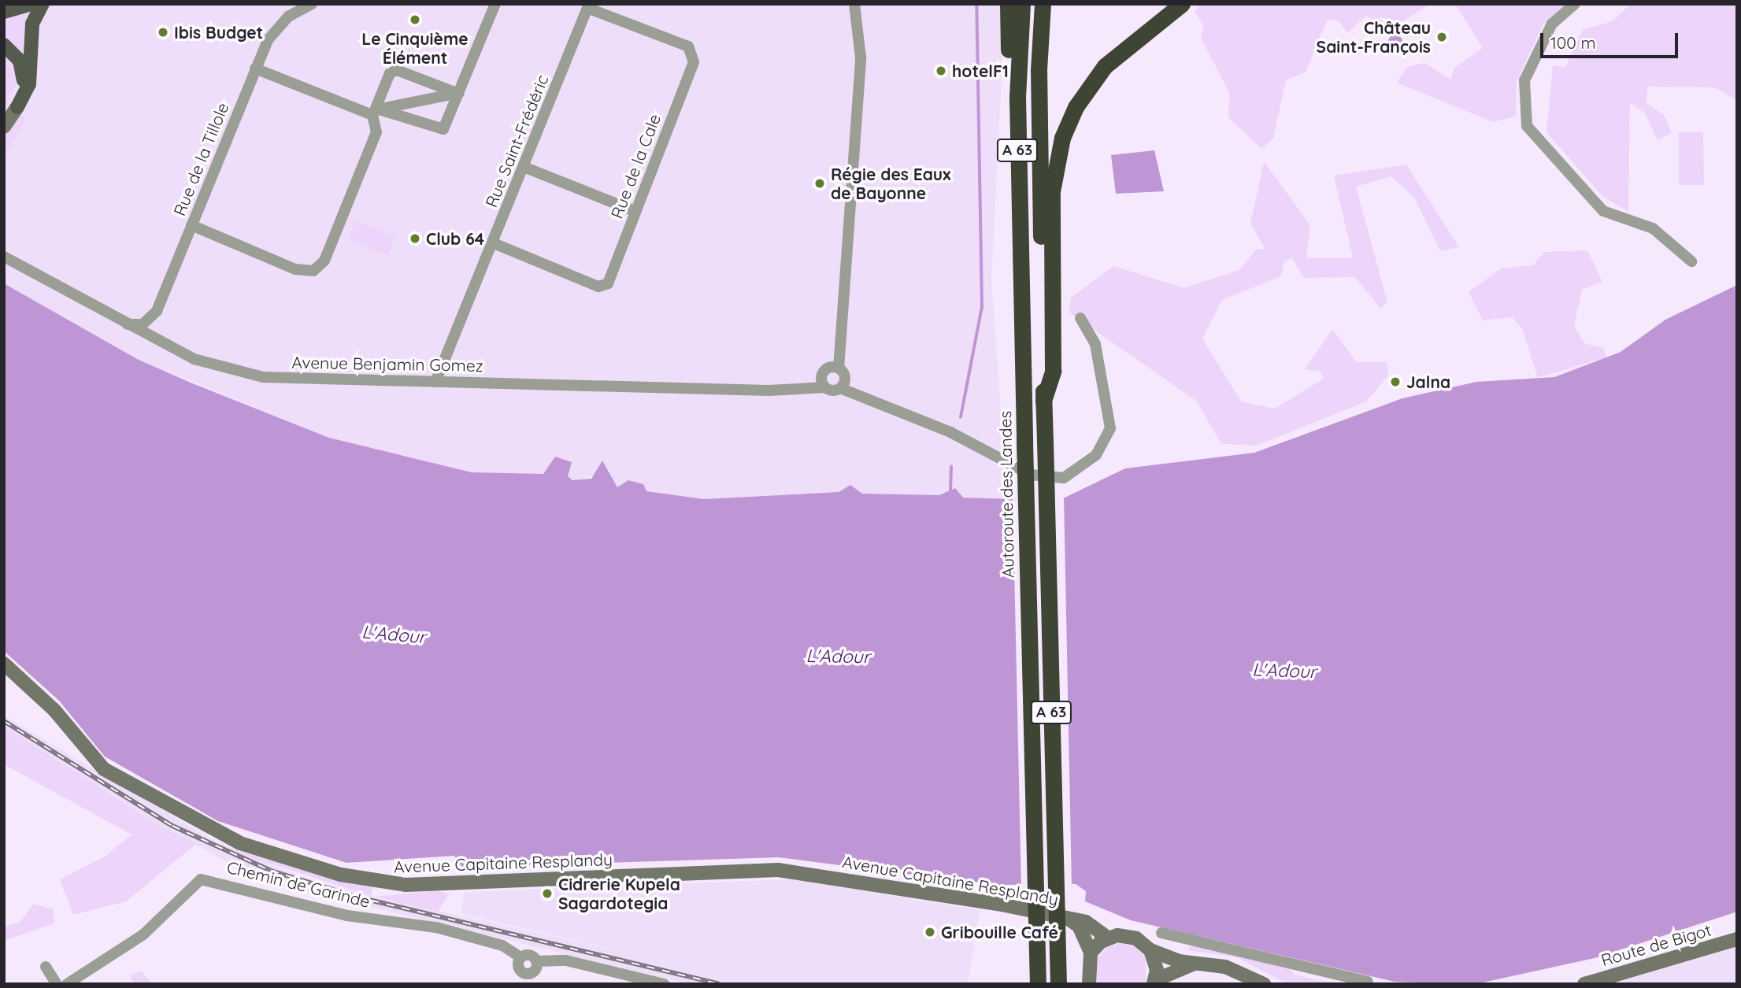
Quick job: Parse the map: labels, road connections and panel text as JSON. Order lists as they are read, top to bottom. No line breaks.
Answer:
{"streets":{"highway":["A 63","Autoroute des Landes"],"main road":["Avenue Capitaine Resplandy","Route de Bigot"],"street":["Rue Saint-Frédéric","Rue de la Tillole","Rue de la Cale","Avenue Benjamin Gomez","Chemin de Garinde"]},"crossings":[["Rue Saint-Frédéric","Rue de la Cale"],["Rue Saint-Frédéric","Avenue Benjamin Gomez"],["Rue de la Tillole","Avenue Benjamin Gomez"]],"water":["L'Adour"],"places":["Le Cinquième Élément","Ibis Budget","Château Saint-François","hotelF1","Régie des Eaux de Bayonne","Club 64","Jalna","Cidrerie Kupela Sagardotegia","Gribouille Café"],"scale_bar":"100 m"}
